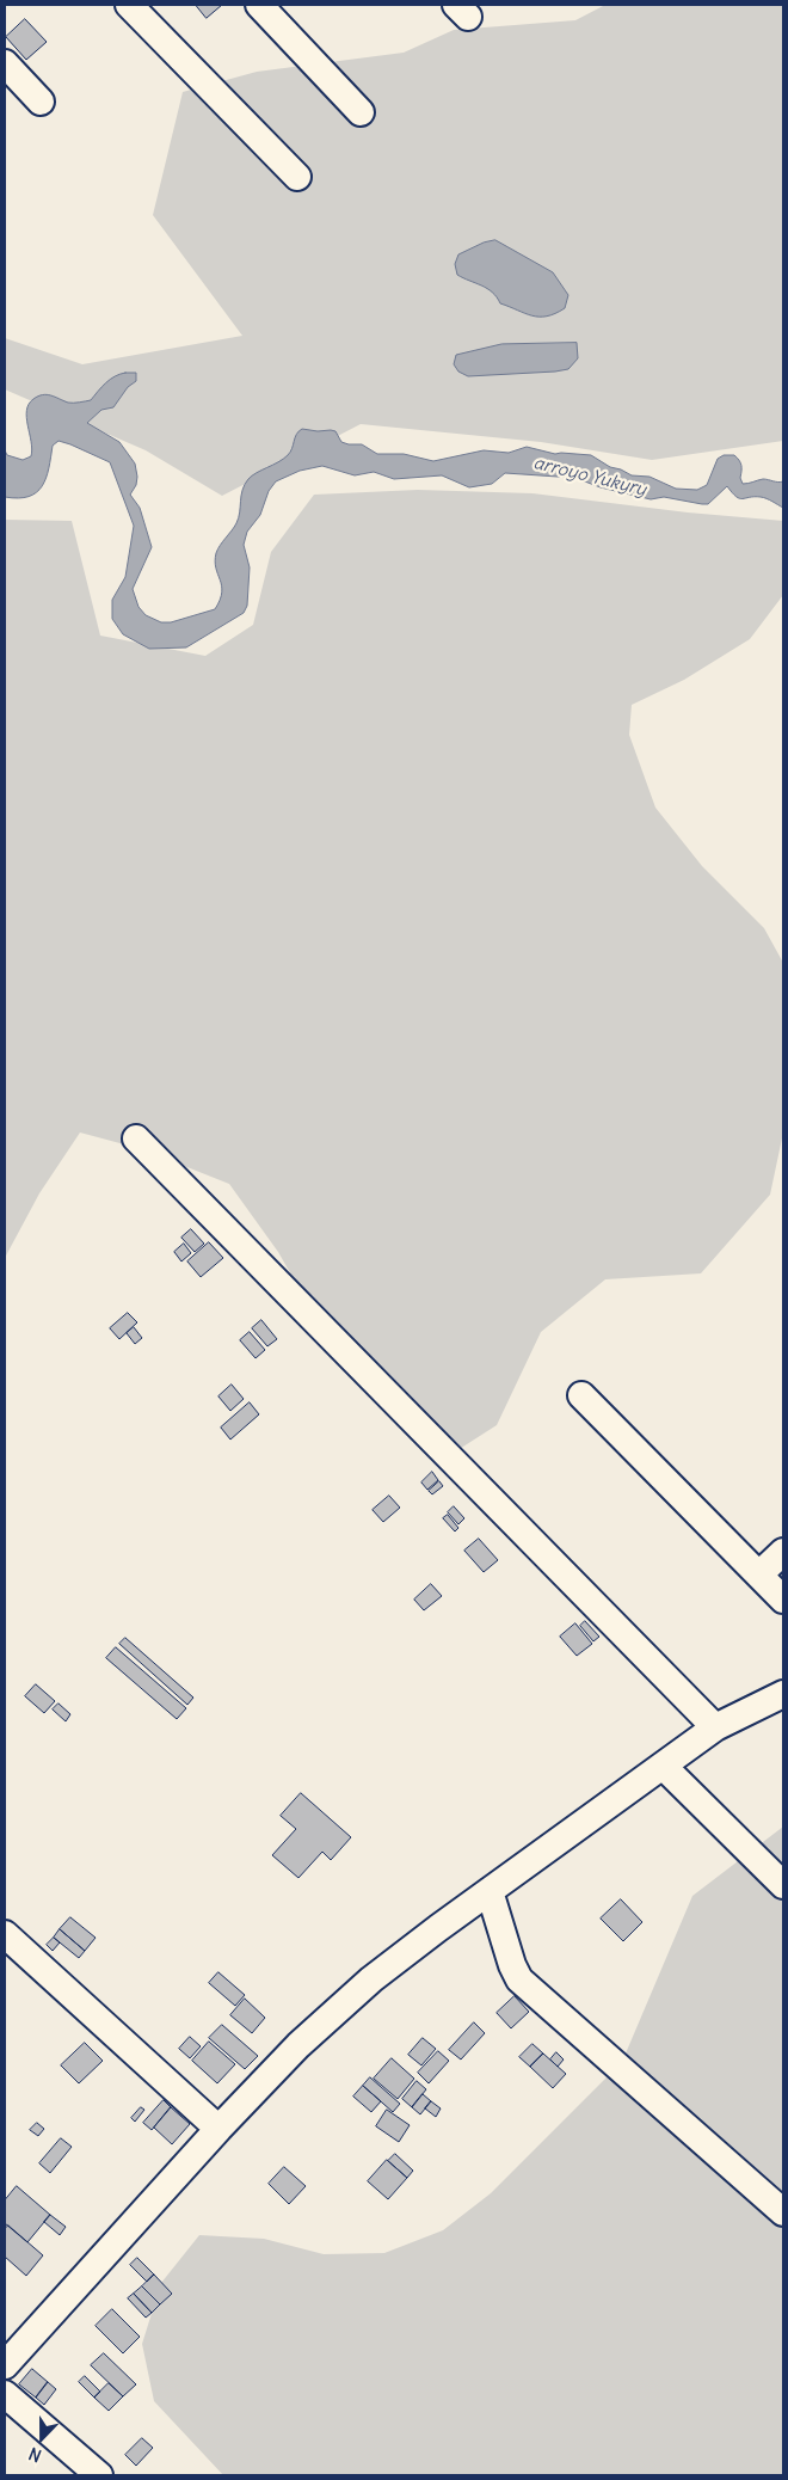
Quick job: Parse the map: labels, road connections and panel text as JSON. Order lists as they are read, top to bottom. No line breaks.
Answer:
{"water":["arroyo Yukyry"],"north":"bottom"}
